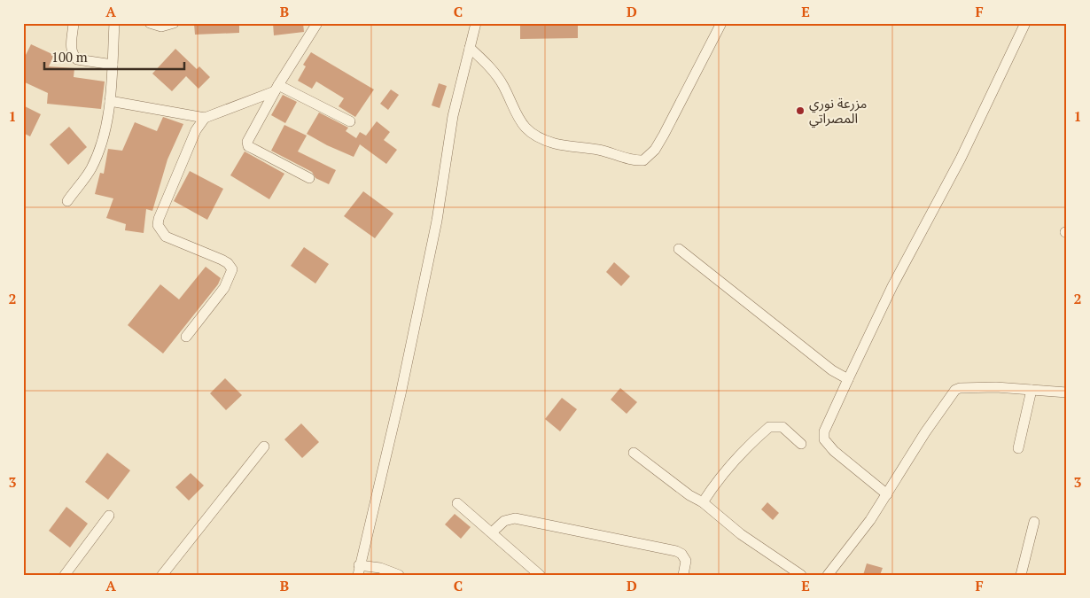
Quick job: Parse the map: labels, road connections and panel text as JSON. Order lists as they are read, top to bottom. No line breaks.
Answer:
{"places":["مزرعة نوري المصراتي"],"scale_bar":"100 m","grid":{"columns":["A","B","C","D","E","F"],"rows":["1","2","3"]}}
